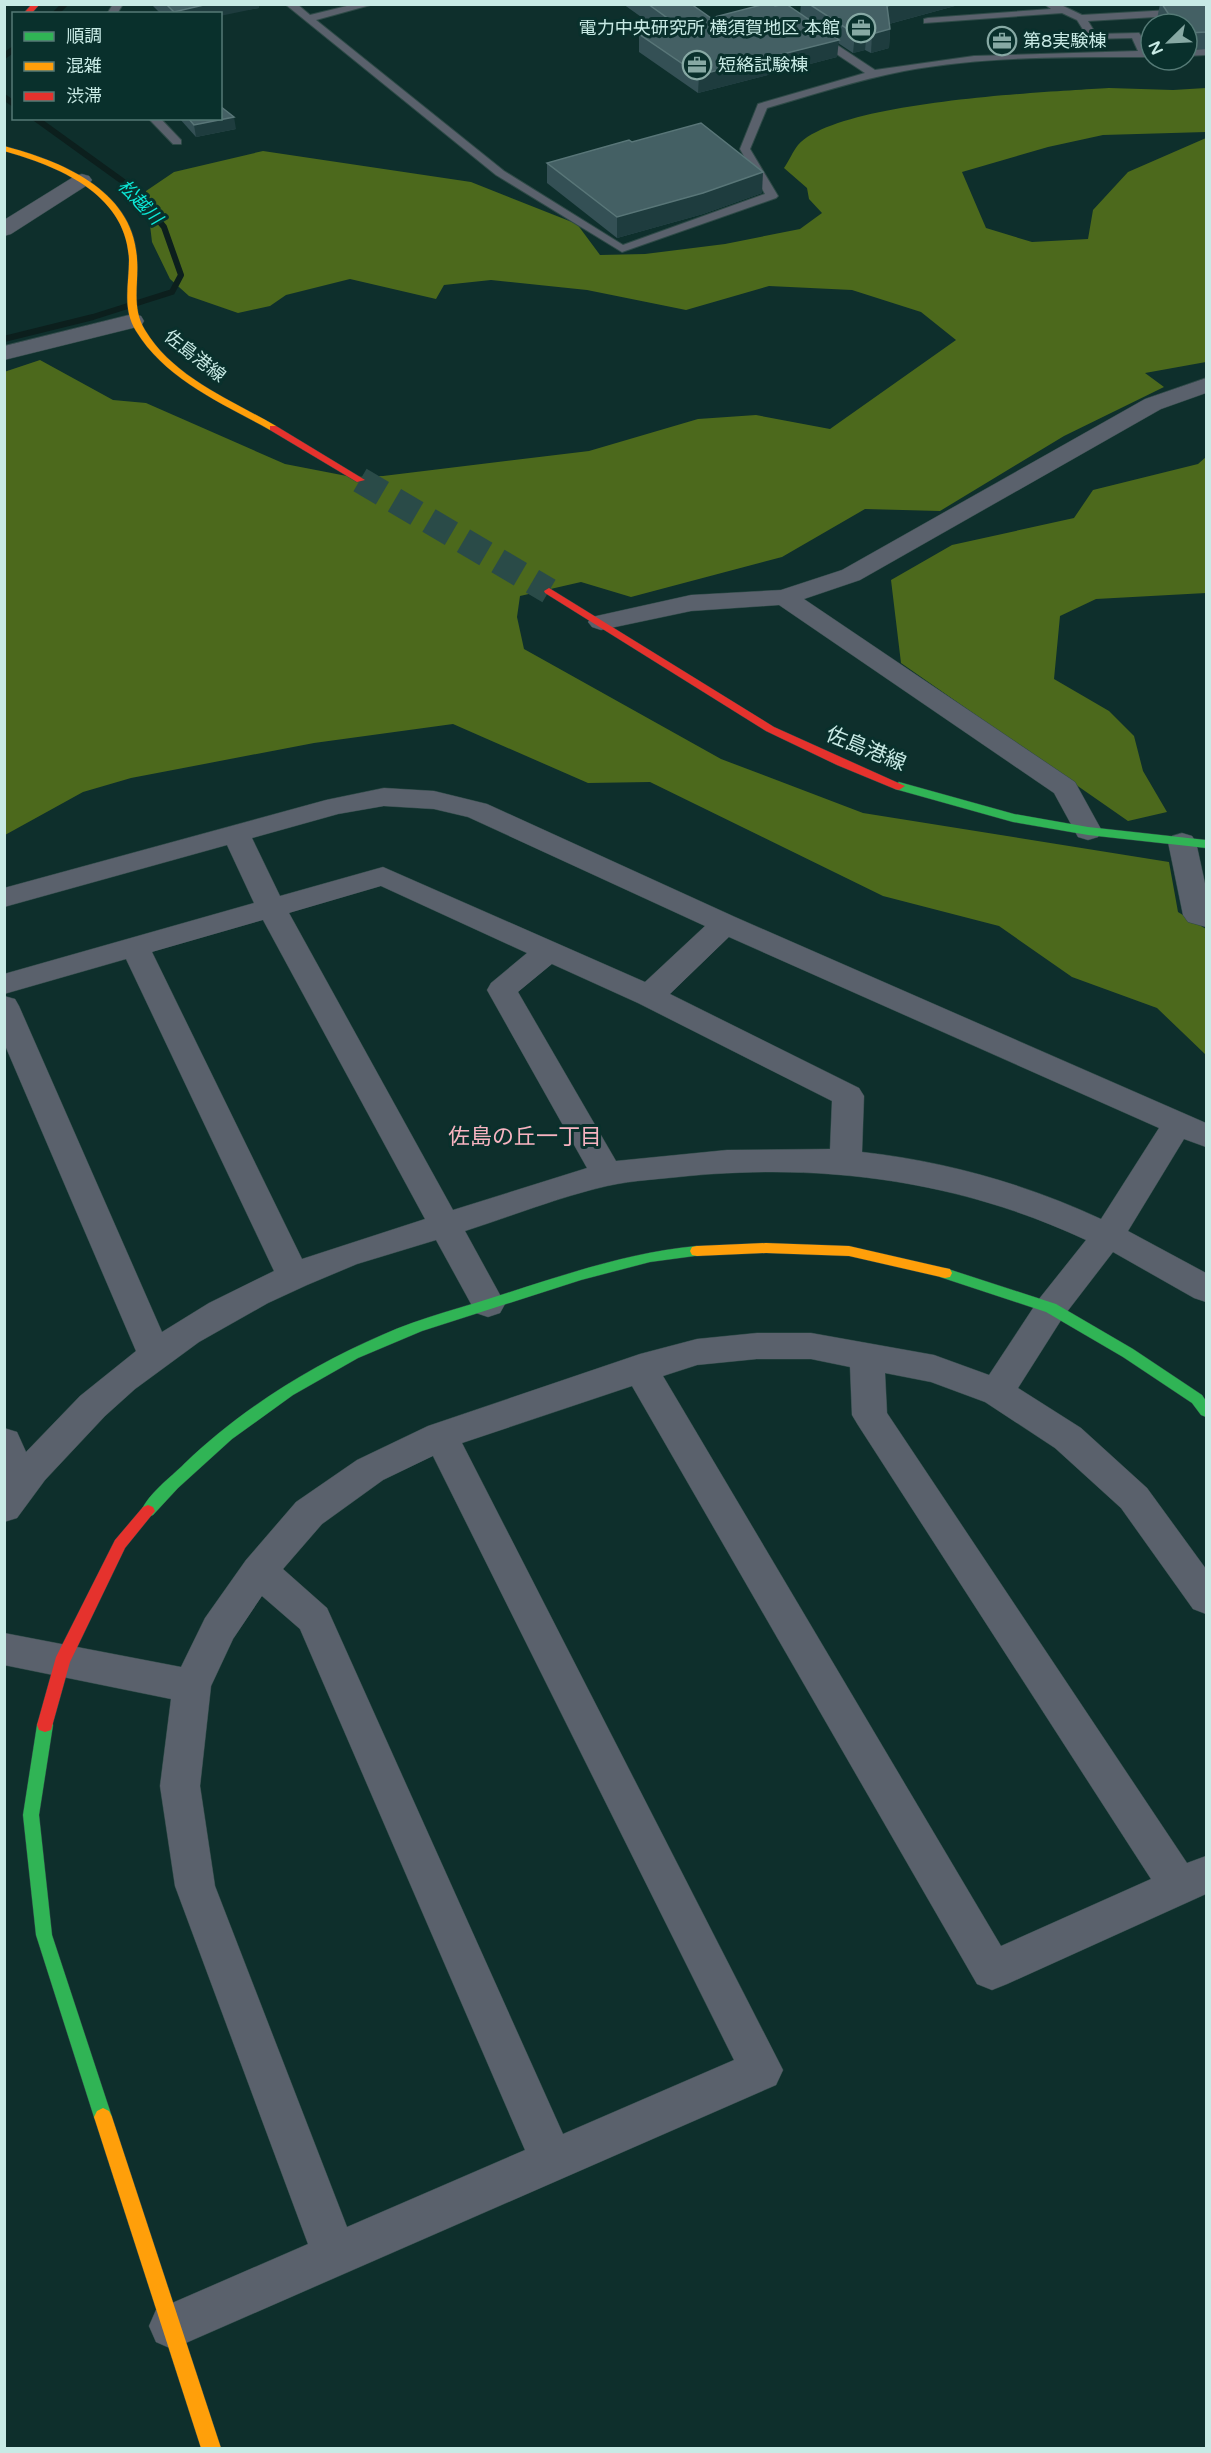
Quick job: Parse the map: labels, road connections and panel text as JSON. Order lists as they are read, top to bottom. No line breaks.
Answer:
{"streets":{"main road":["佐島港線"]},"districts":["佐島の丘一丁目"],"water":["松越川"],"places":{"office":["電力中央研究所 横須賀地区 本館","第8実験棟","短絡試験棟"]},"legend":["順調","混雑","渋滞"],"north":"bottom left"}
